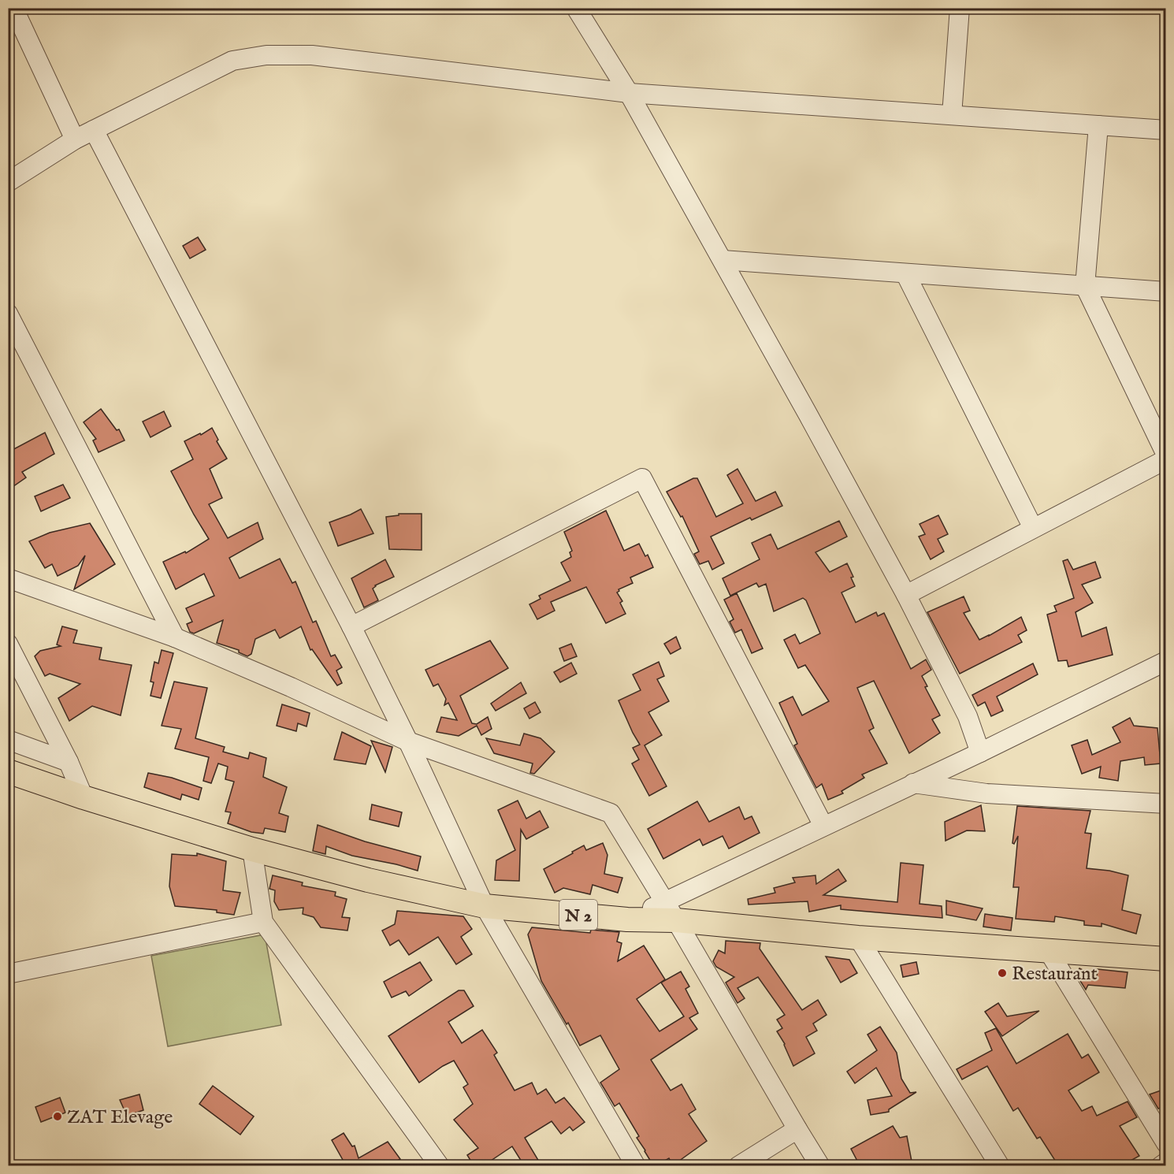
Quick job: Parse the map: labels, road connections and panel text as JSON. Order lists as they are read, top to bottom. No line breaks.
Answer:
{"streets":{"main road":["N 2"]},"places":["Restaurant","ZAT Elevage"]}
